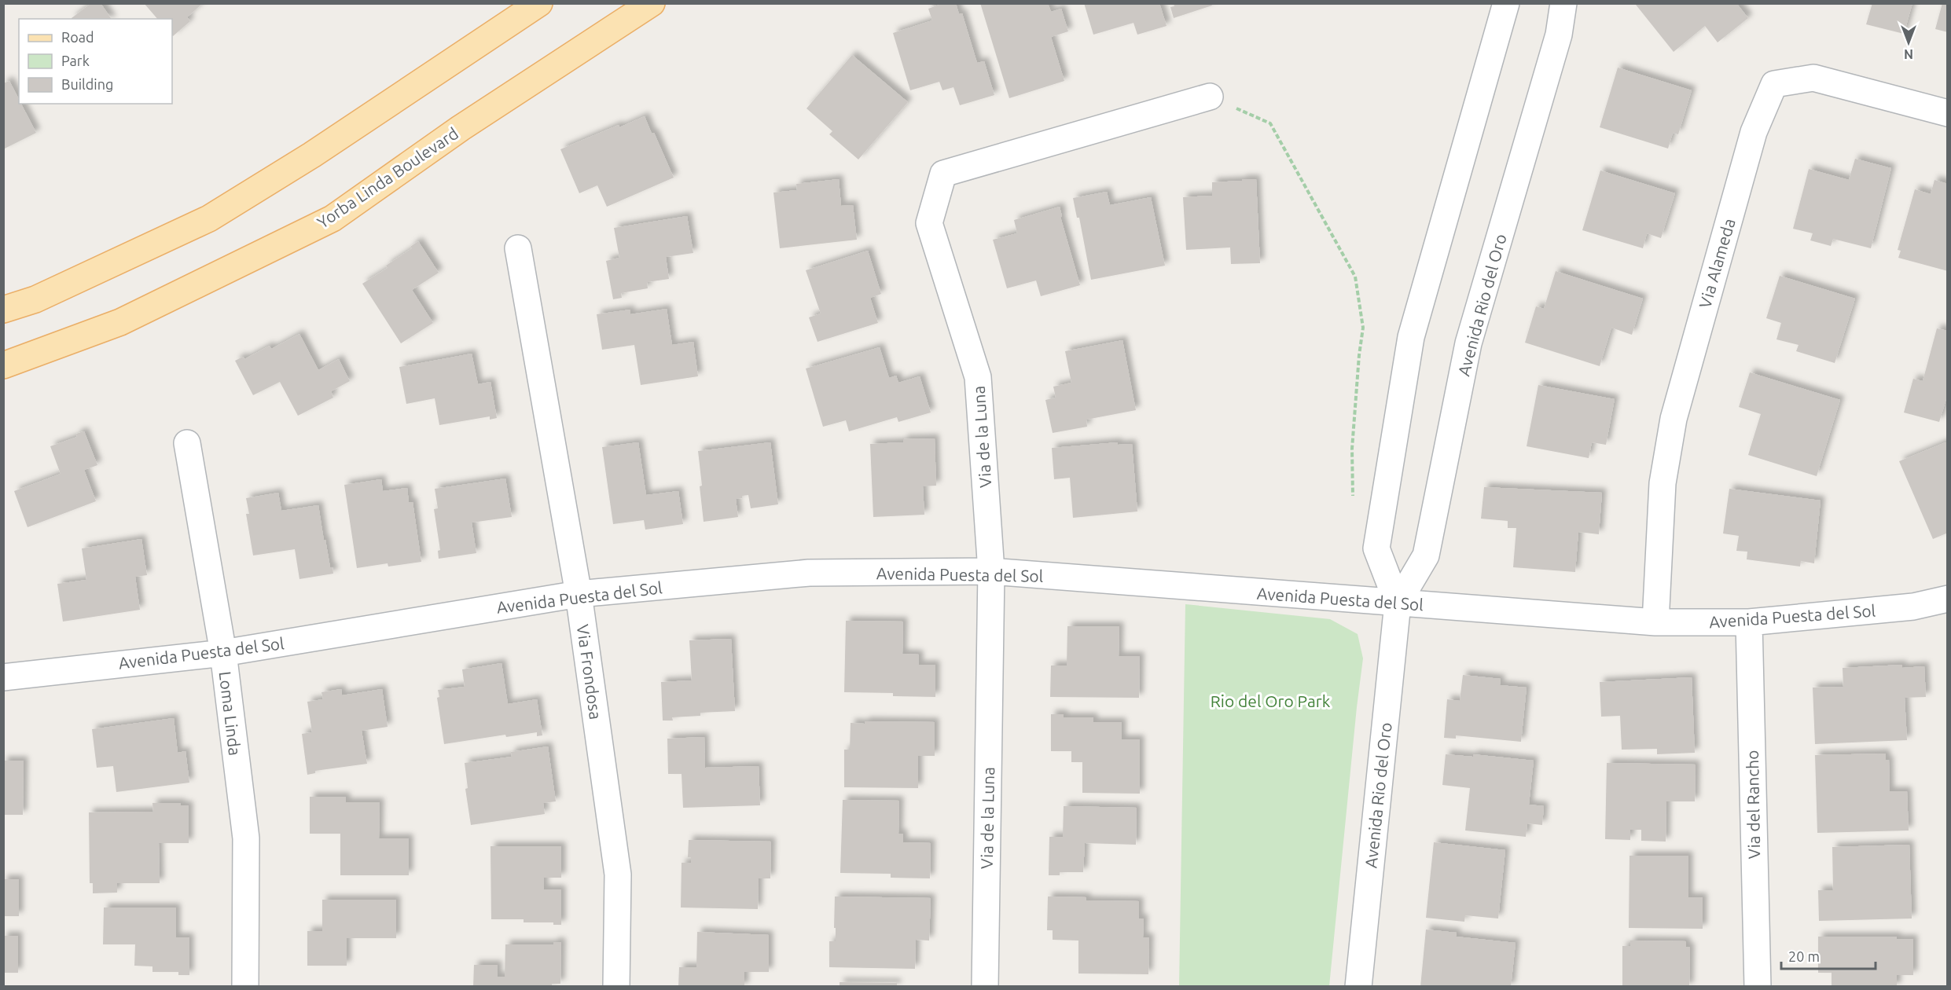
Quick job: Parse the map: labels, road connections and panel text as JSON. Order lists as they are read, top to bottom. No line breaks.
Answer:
{"streets":{"main road":["Yorba Linda Boulevard"],"street":["Via Alameda","Avenida Rio del Oro","Via de la Luna","Avenida Puesta del Sol","Via Frondosa","Loma Linda","Via del Rancho"]},"crossings":[["Via Alameda","Avenida Puesta del Sol"],["Avenida Rio del Oro","Avenida Puesta del Sol"],["Via de la Luna","Avenida Puesta del Sol"],["Avenida Puesta del Sol","Via Frondosa"],["Avenida Puesta del Sol","Loma Linda"],["Avenida Puesta del Sol","Via del Rancho"]],"parks":["Rio del Oro Park"],"legend":["Road","Park","Building"],"scale_bar":"20 m","north":"bottom"}
